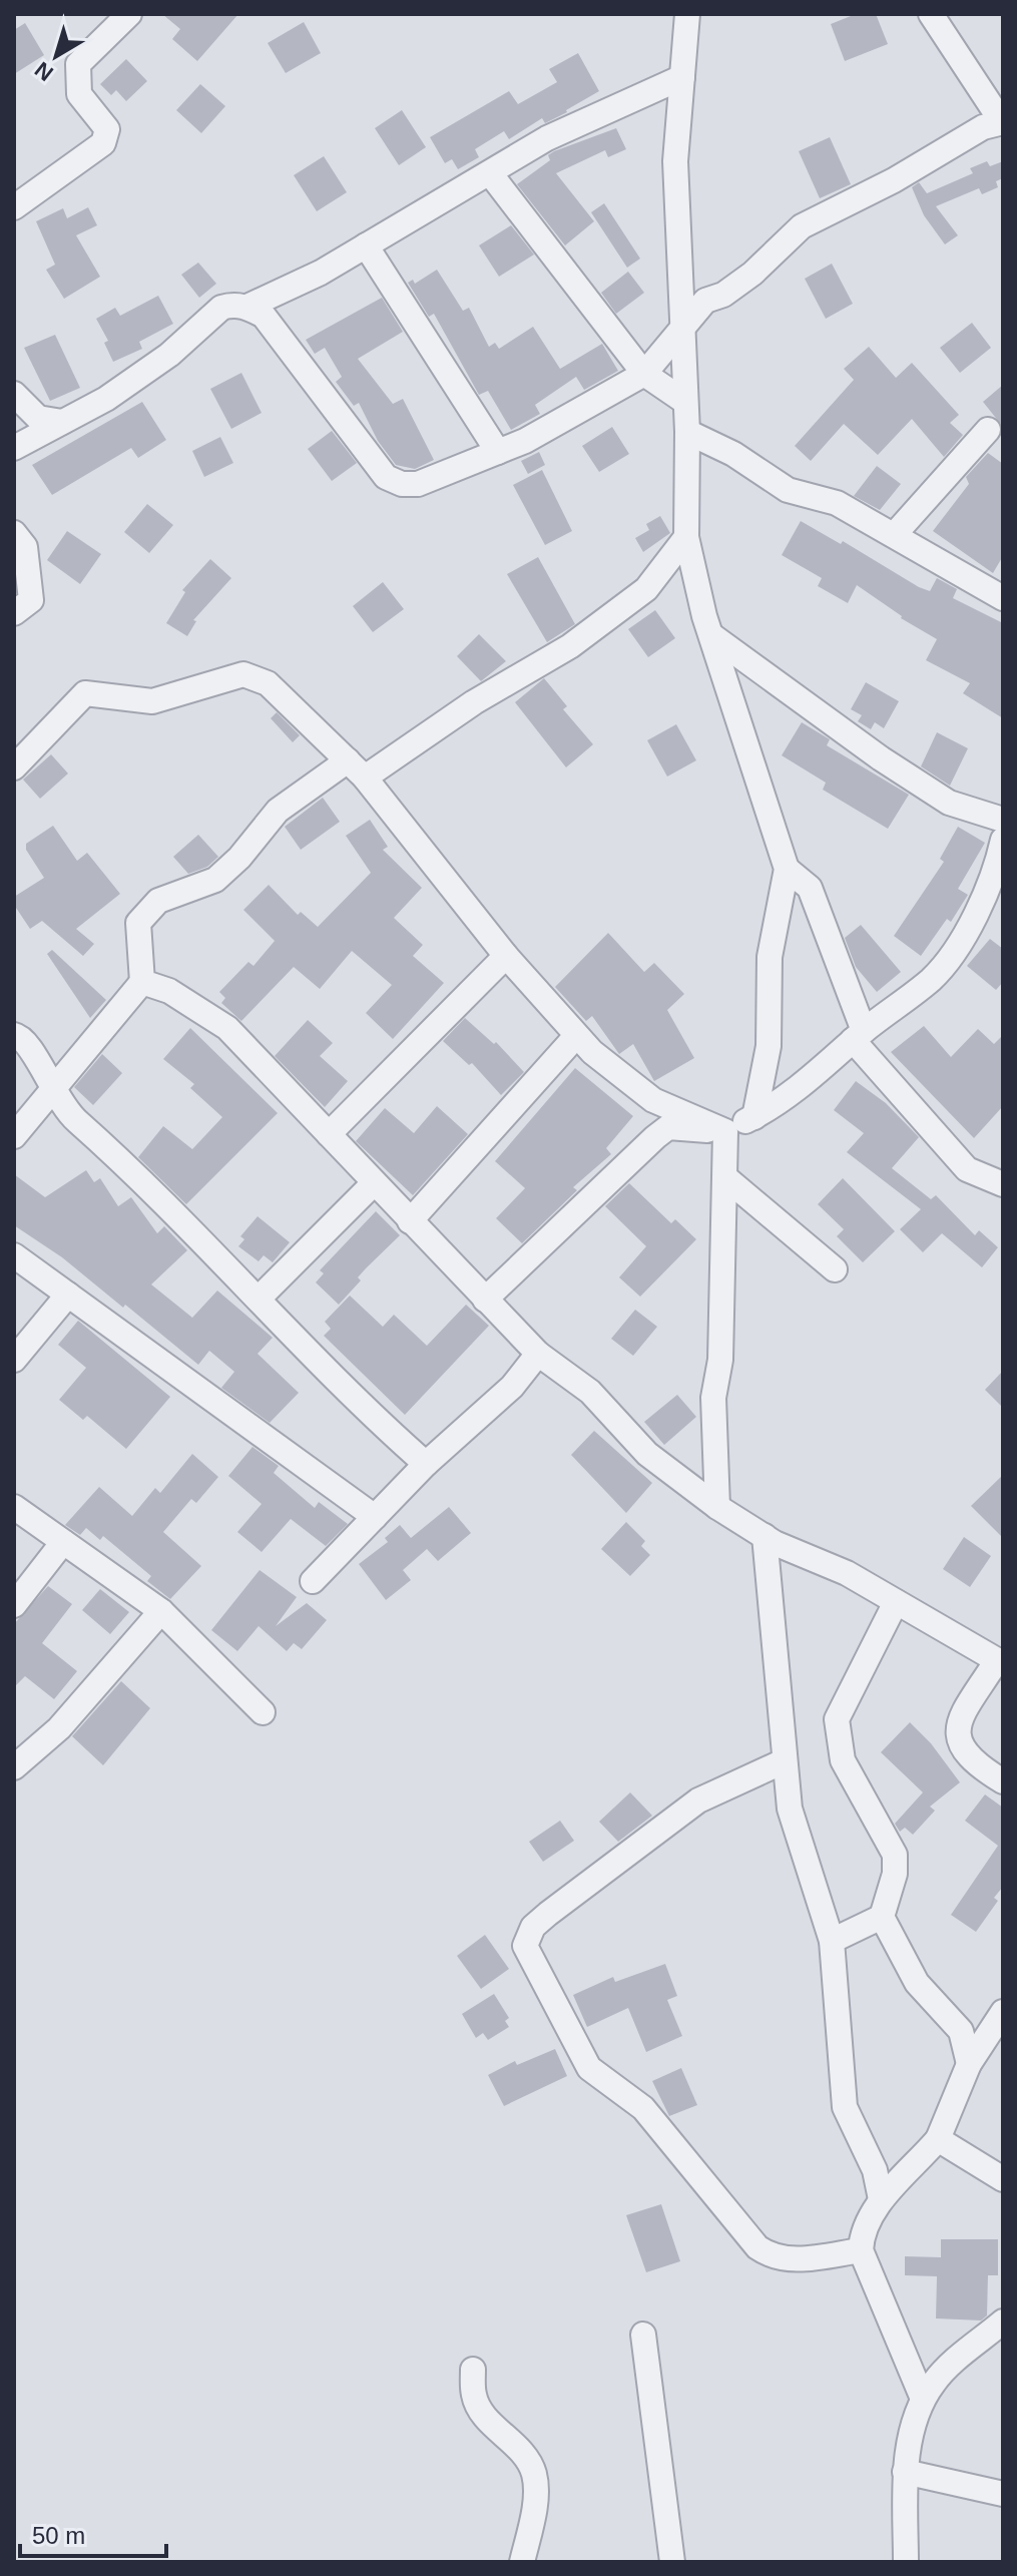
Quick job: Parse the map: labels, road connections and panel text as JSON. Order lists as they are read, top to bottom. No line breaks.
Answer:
{"scale_bar":"50 m","north":"bottom left"}
